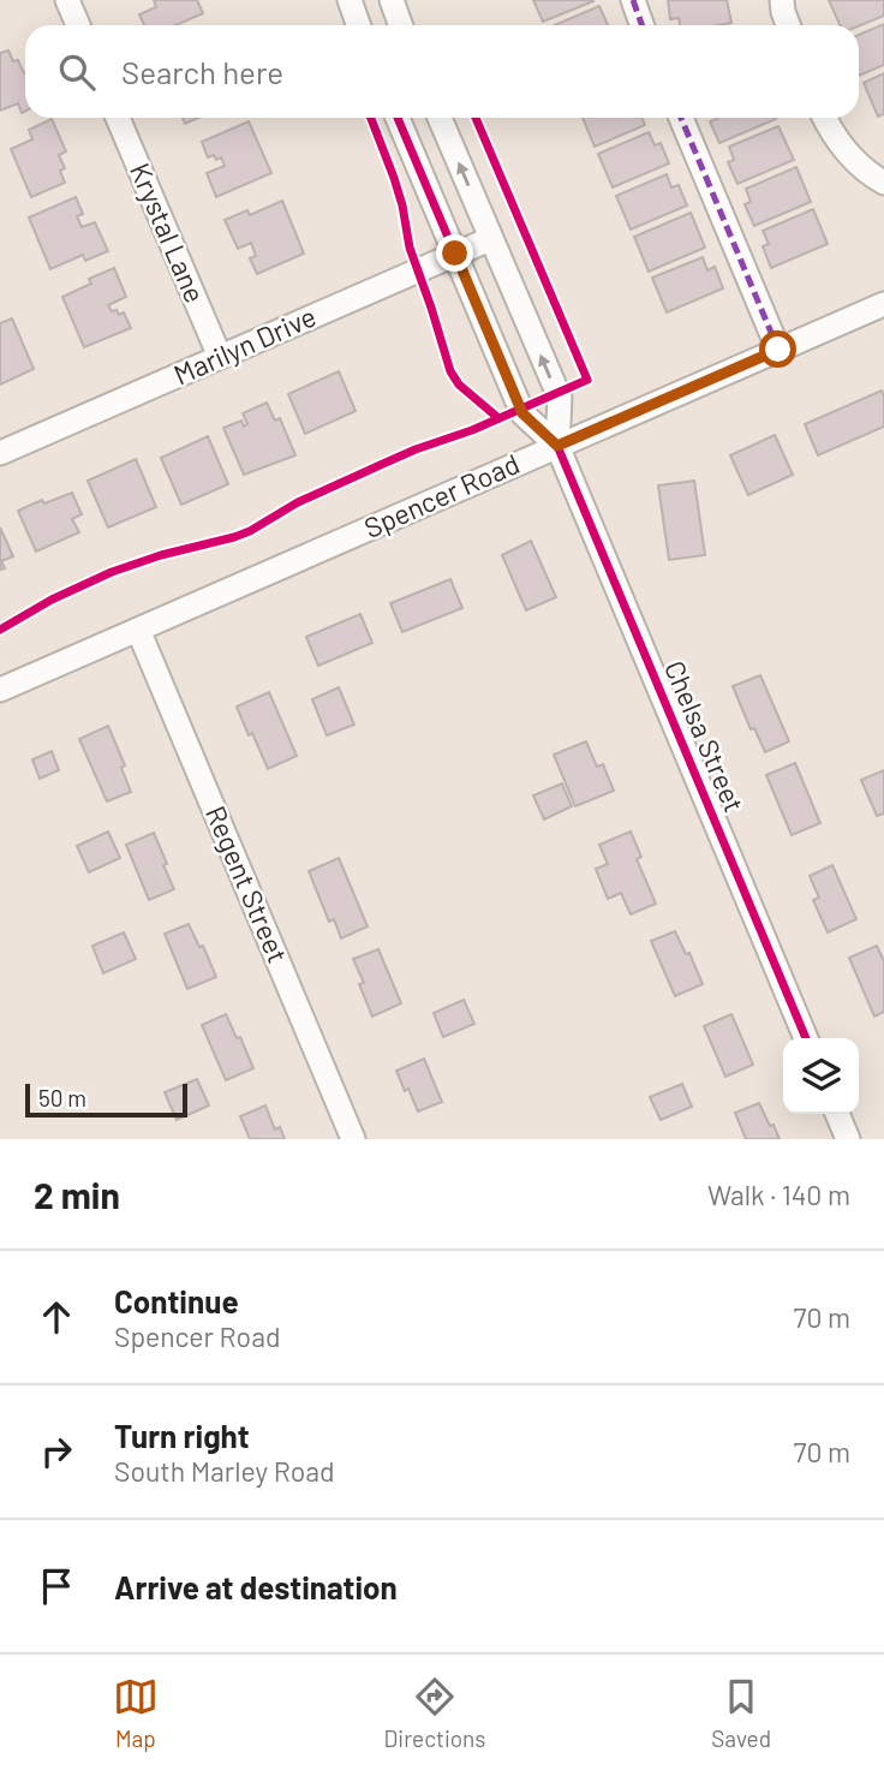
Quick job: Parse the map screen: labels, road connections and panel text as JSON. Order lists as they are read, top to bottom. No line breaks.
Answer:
{"streets":{"street":["Krystal Lane","Marilyn Drive","Spencer Road","Chelsa Street","Regent Street"]},"crossings":[["Krystal Lane","Marilyn Drive"],["Spencer Road","Chelsa Street"],["Spencer Road","Regent Street"]],"scale_bar":"50 m","page":{"search":"Search here","scale":"50 m","heading":["2 min","Walk · 140 m"],"list":[["Continue","Spencer Road","70 m"],["Turn right","South Marley Road","70 m"],"Arrive at destination"],"nav":["Map","Directions","Saved"]}}
